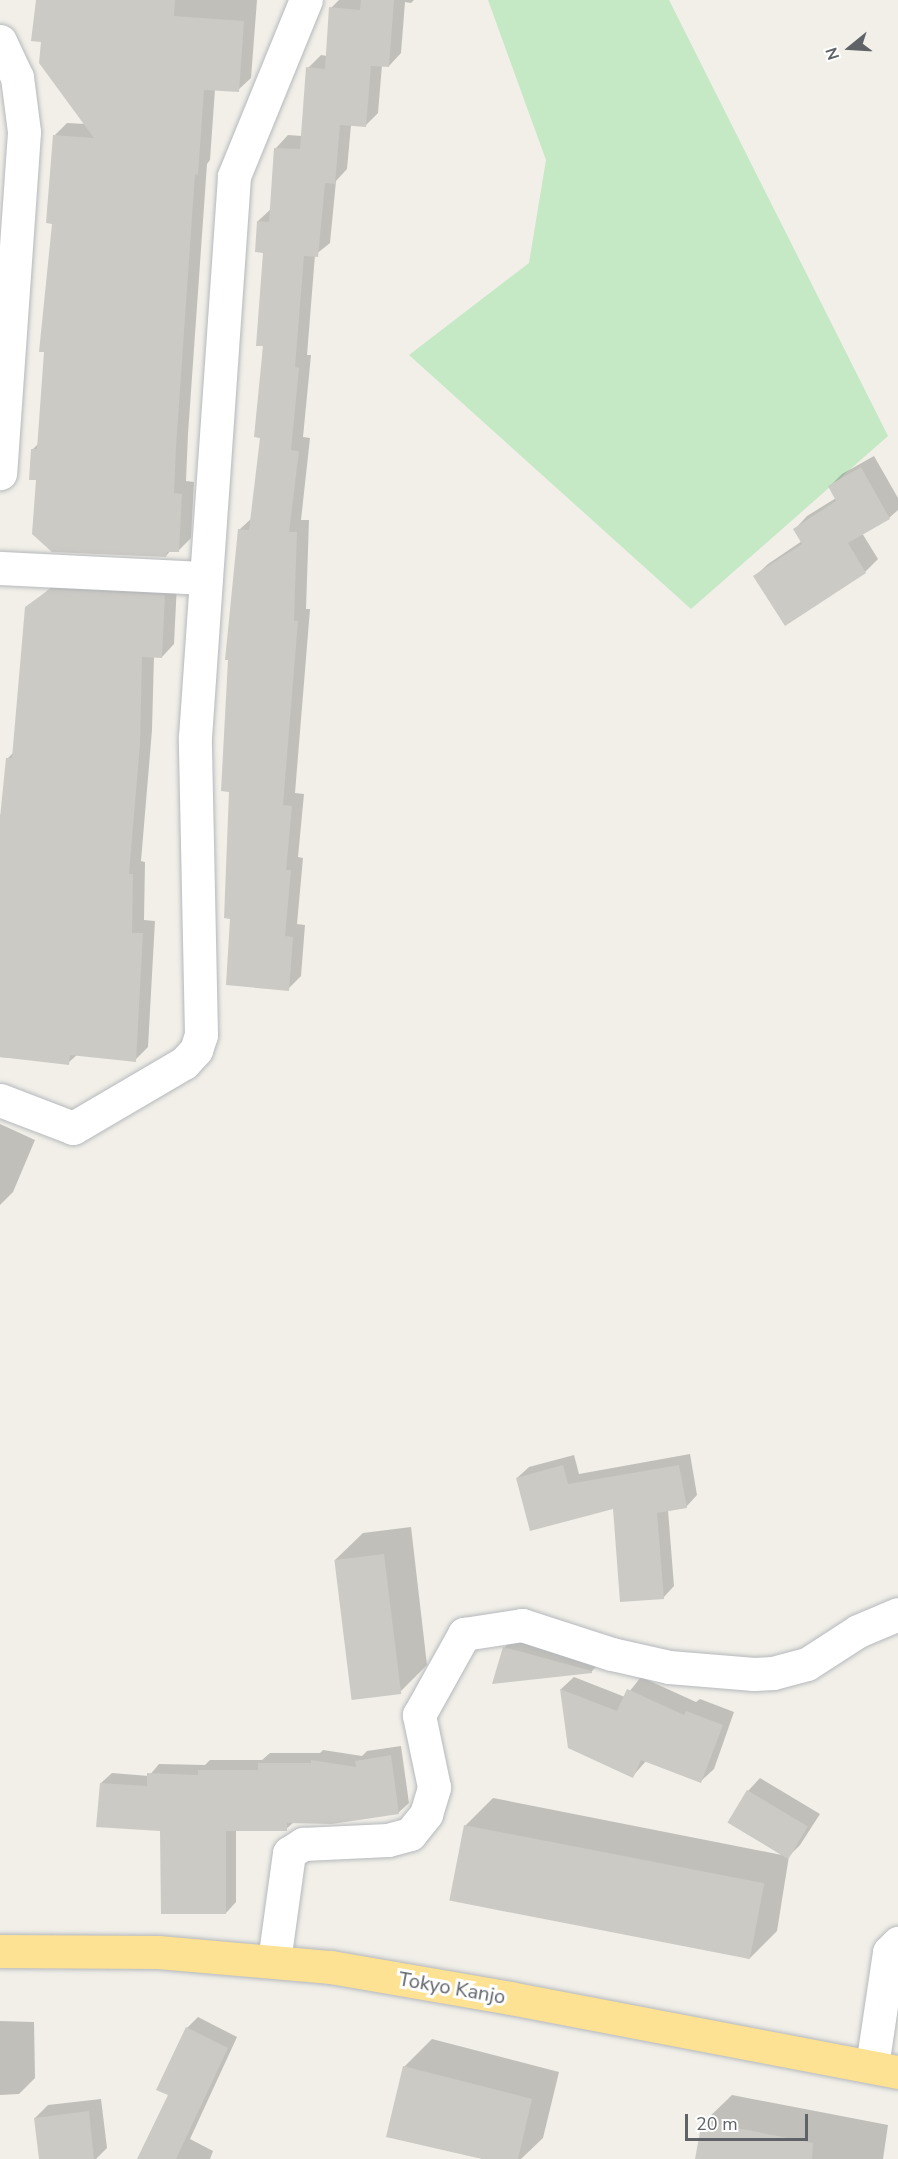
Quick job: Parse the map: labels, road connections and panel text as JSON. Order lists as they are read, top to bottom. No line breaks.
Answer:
{"streets":{"highway":["Tokyo Kanjo"]},"scale_bar":"20 m","north":"left"}
